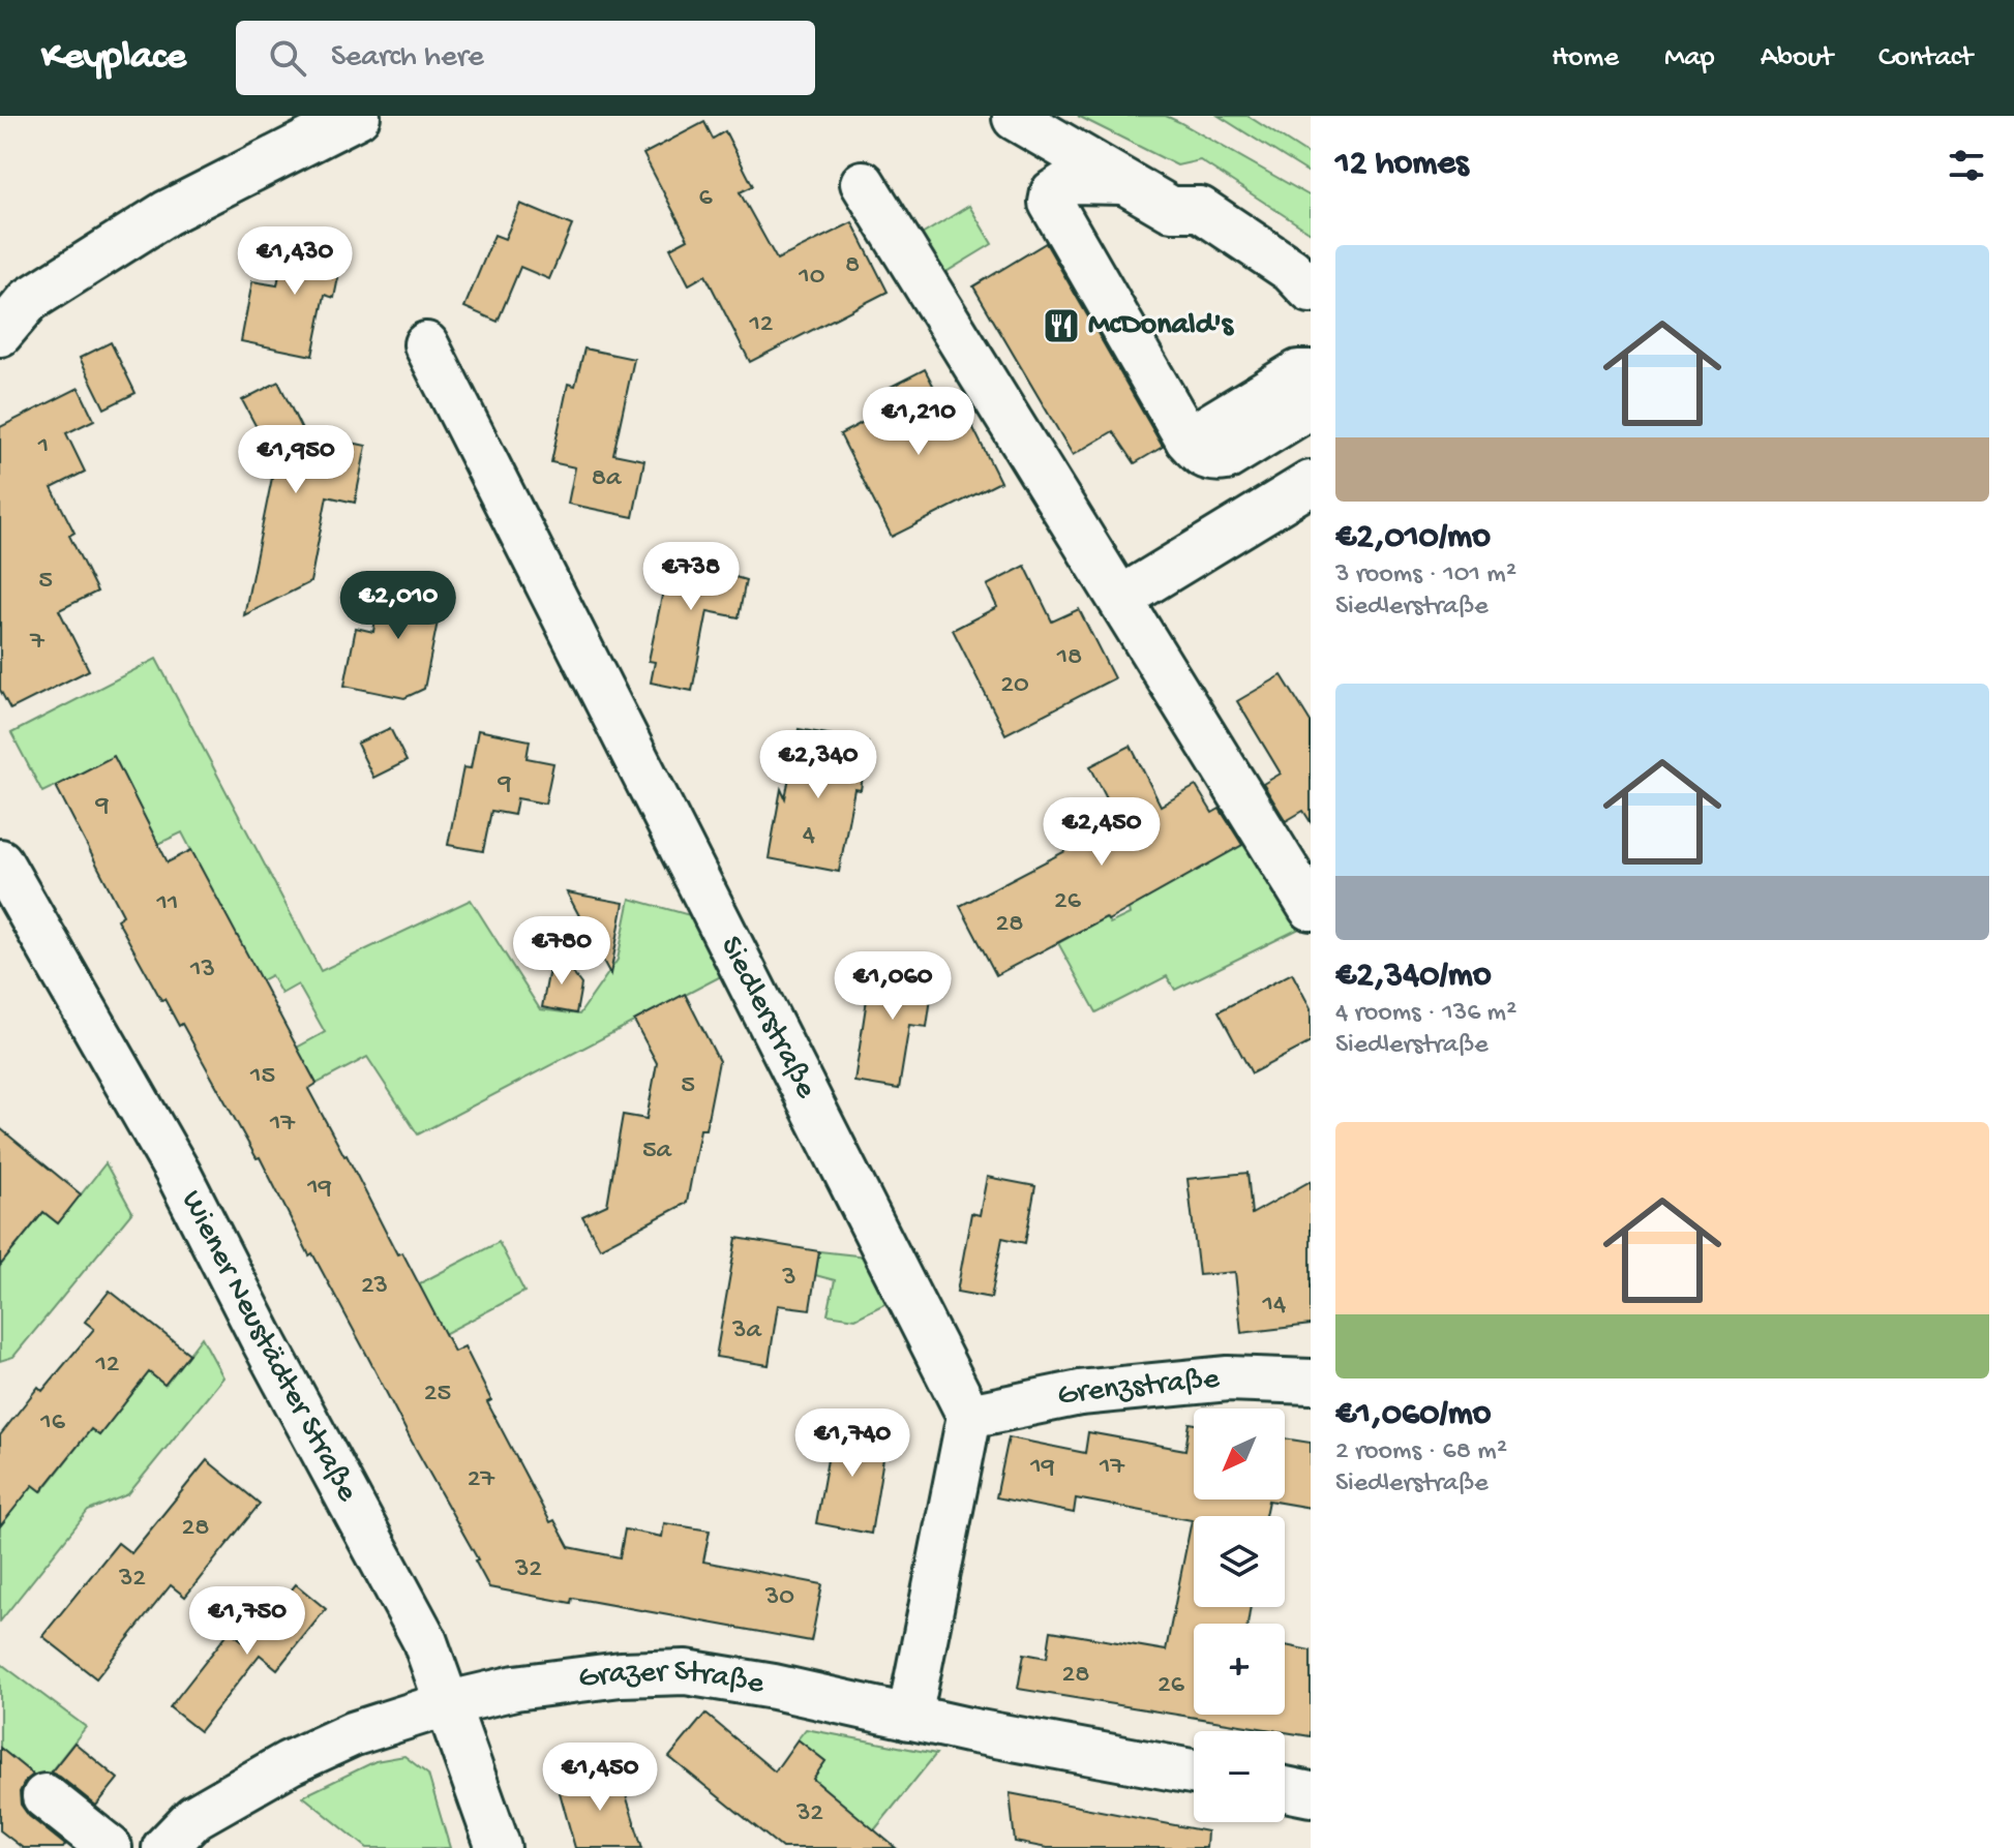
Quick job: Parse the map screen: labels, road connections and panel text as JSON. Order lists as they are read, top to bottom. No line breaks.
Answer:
{"streets":{"street":["Siedlerstraße","Wiener Neustädter Straße","Grenzstraße","Grazer Straße"]},"crossings":[["Siedlerstraße","Grenzstraße"],["Wiener Neustädter Straße","Grazer Straße"]],"places":{"restaurant":["McDonald's"]},"house_numbers":["6","8","10","12","1","8a","5","7","18","20","9","9","4","26","11","28","13","15","5","17","5a","19","3","23","14","3a","12","25","16","19","17","27","28","32","32","30","28","26","32"],"north":"bottom left","page":{"header":"Keyplace","search":"Search here","nav":["Home","Map","About","Contact"],"heading":"12 homes","list":[{"name":"€2,010/mo","note":"3 rooms · 101 m² · Siedlerstraße"},{"name":"€2,340/mo","note":"4 rooms · 136 m² · Siedlerstraße"},{"name":"€1,060/mo","note":"2 rooms · 68 m² · Siedlerstraße"}],"price":["€1,430","€1,210","€1,950","€738","€2,010","€2,340","€2,450","€780","€1,060","€1,740","€1,750","€1,450"],"map_buttons":["+","−"]}}
